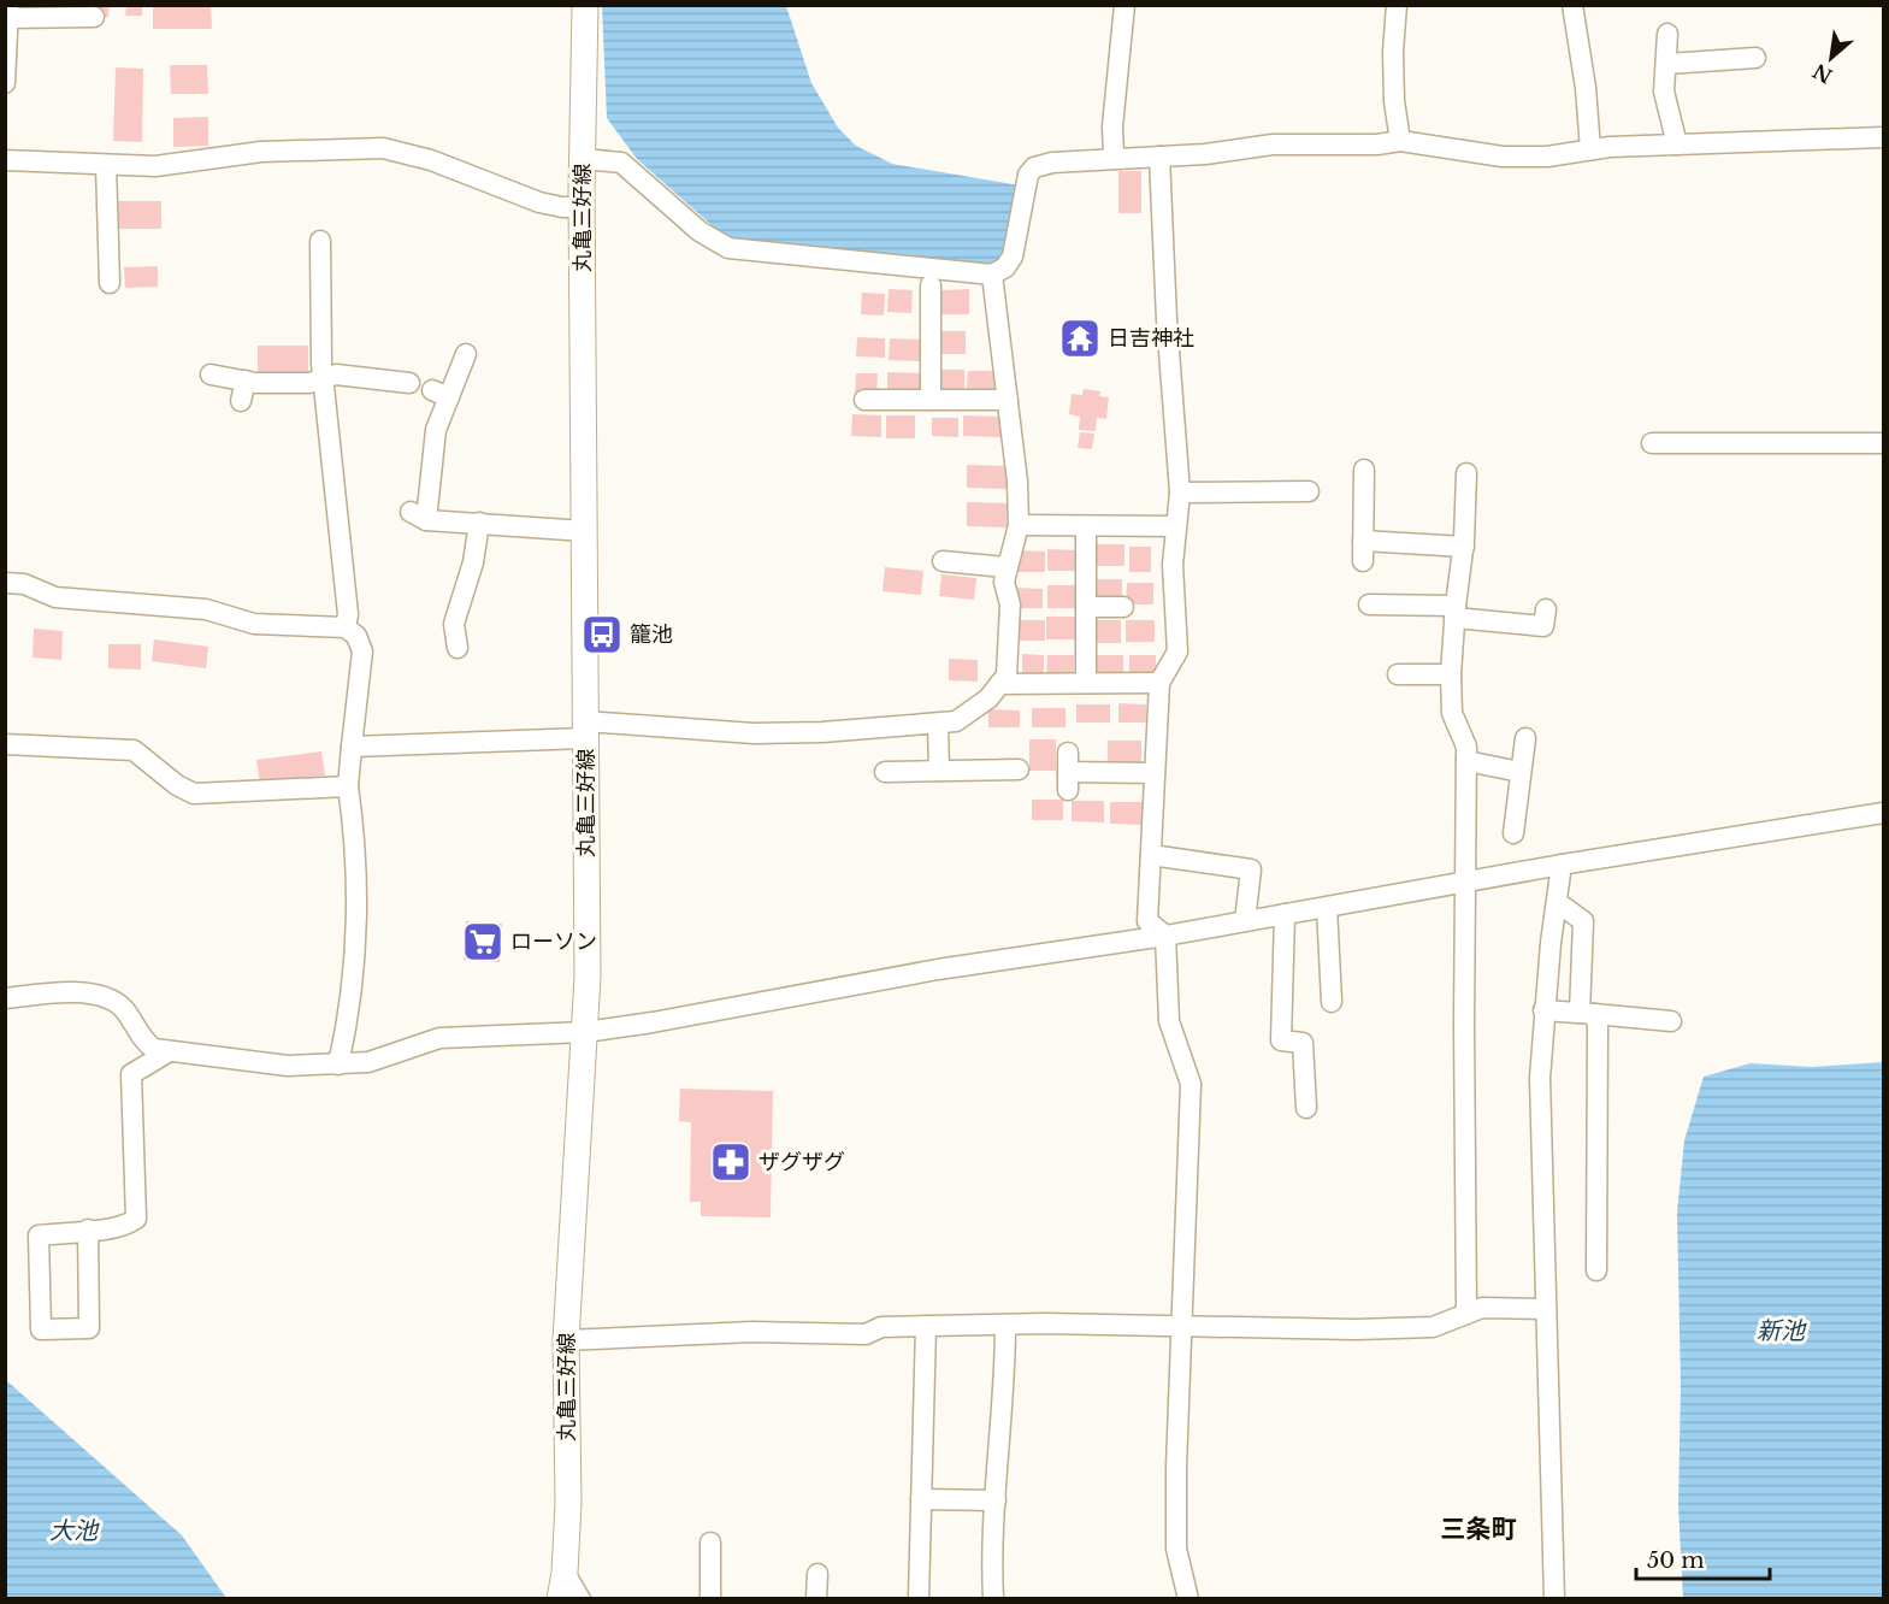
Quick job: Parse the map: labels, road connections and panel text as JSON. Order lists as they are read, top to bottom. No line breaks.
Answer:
{"streets":{"main road":["丸亀三好線"]},"districts":["三条町"],"water":["新池","大池"],"places":{"temple":["日吉神社"],"bus stop":["籠池"],"supermarket":["ローソン"],"pharmacy":["ザグザグ"]},"scale_bar":"50 m","north":"bottom left"}
